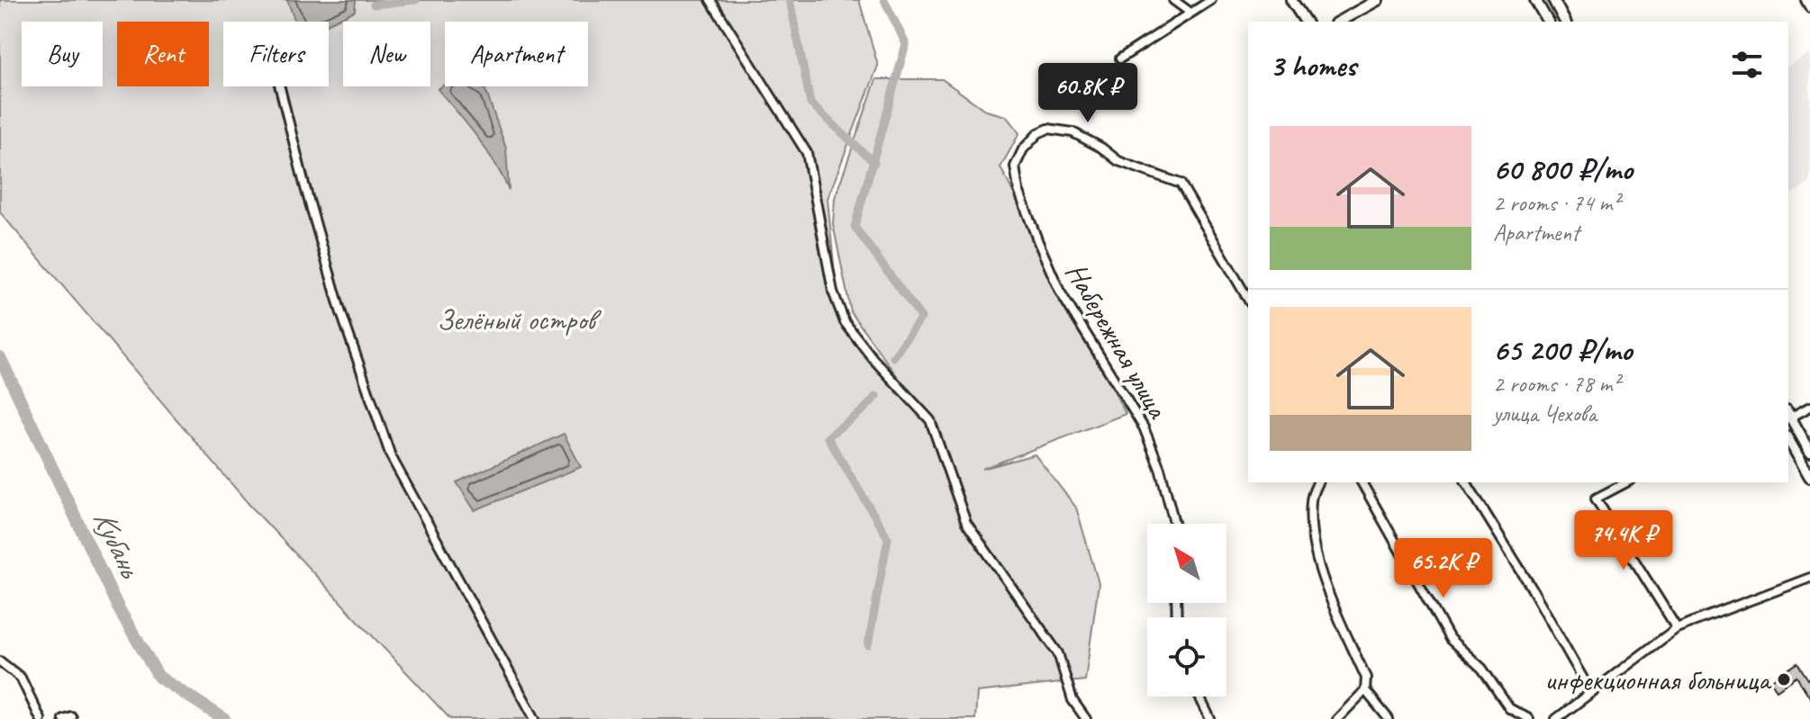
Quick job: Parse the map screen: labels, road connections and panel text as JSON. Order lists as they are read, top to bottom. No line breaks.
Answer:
{"streets":{"street":["Набережная улица"]},"water":["Кубань"],"parks":["Зелёный остров"],"places":["инфекционная больница"],"north":"top left","page":{"chip":["Buy","Rent","Filters","New","Apartment"],"heading":"3 homes","price":["60.8K ₽","74.4K ₽","65.2K ₽"],"list":[{"name":"60 800 ₽/mo","note":"2 rooms · 74 m² · Apartment"},{"name":"65 200 ₽/mo","note":"2 rooms · 78 m² · улица Чехова"}]}}
